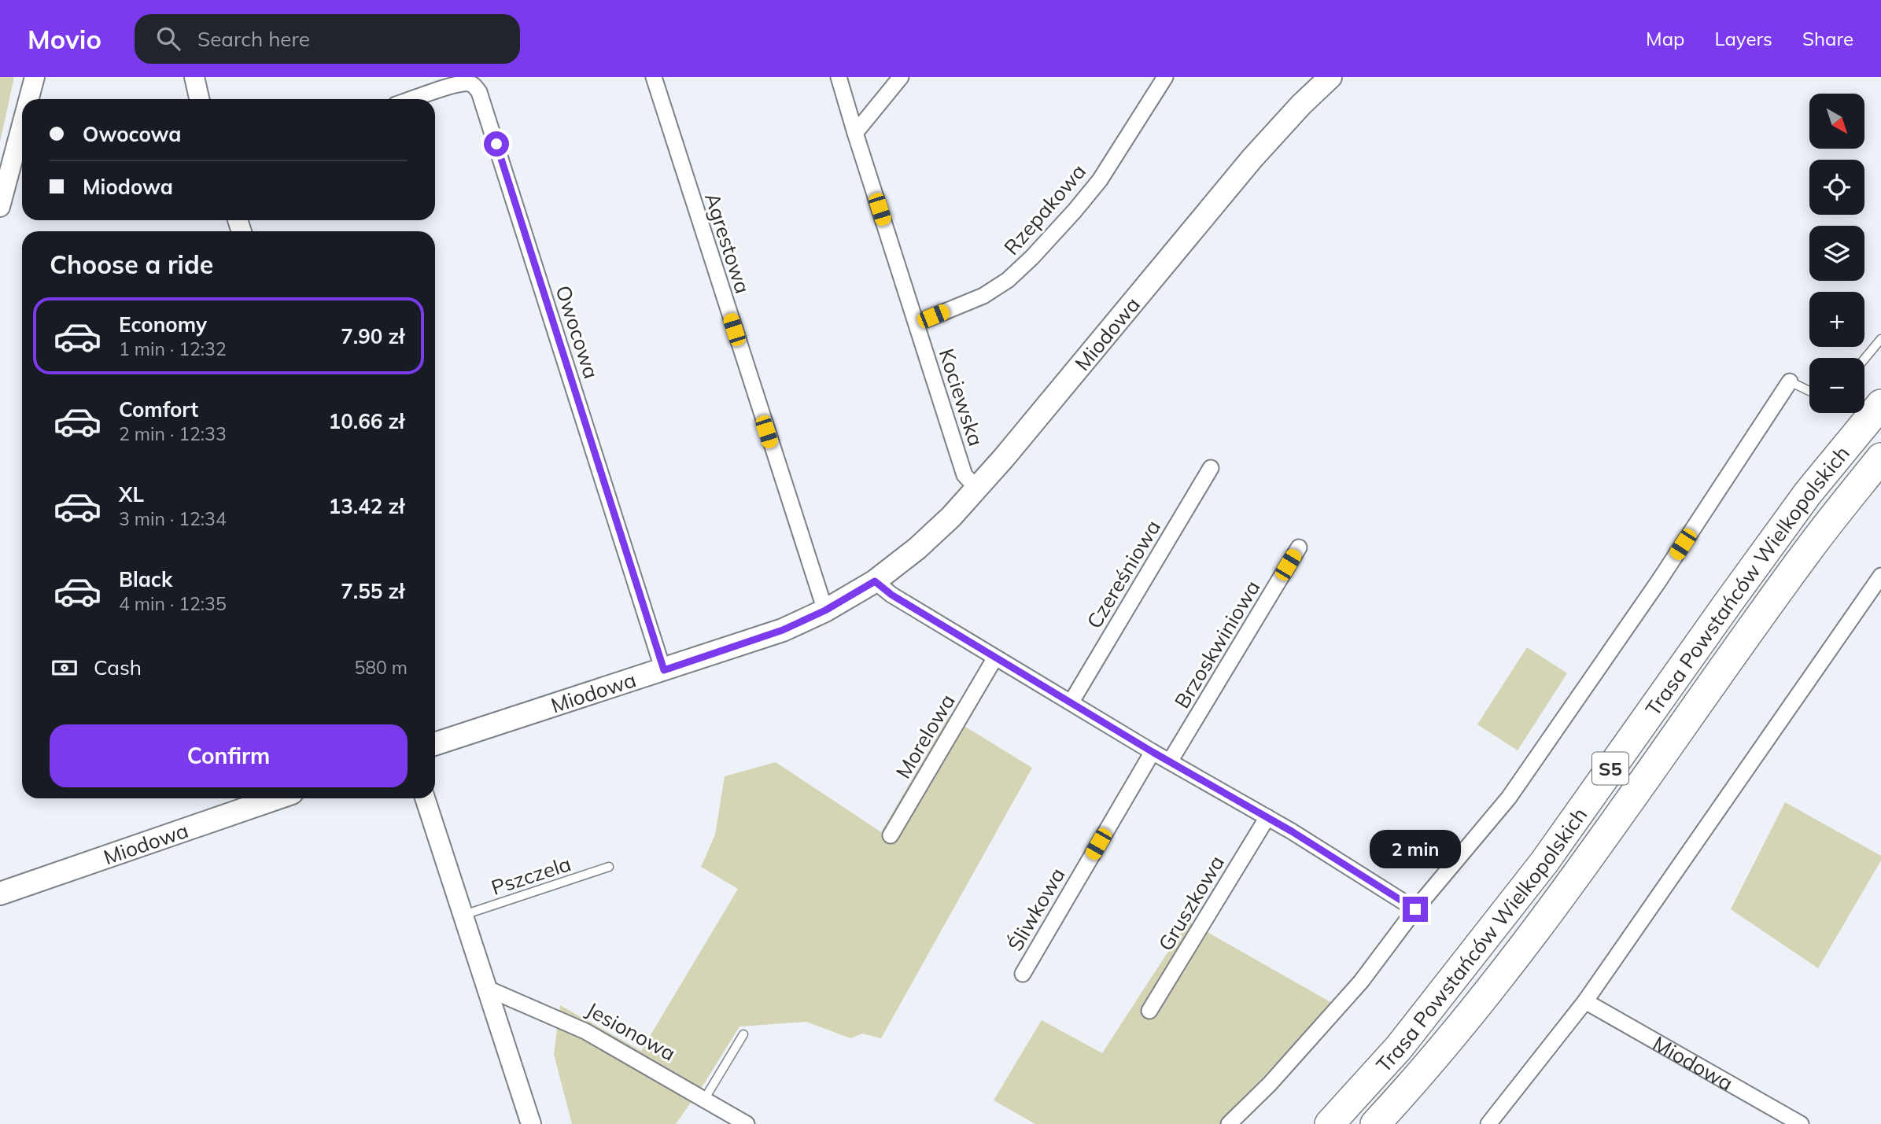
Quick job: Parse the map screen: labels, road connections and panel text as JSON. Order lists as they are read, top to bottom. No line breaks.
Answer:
{"streets":{"highway":["Trasa Powstańców Wielkopolskich","S5"],"main road":["Miodowa"],"street":["Rzepakowa","Agrestowa","Owocowa","Kociewska","Czereśniowa","Brzoskwiniowa","Morelowa","Gruszkowa","Śliwkowa","Jesionowa"],"lane":["Pszczela"]},"crossings":[["Rzepakowa","Kociewska"],["Agrestowa","Miodowa"],["Owocowa","Miodowa"],["Miodowa","Kociewska"]],"north":"bottom right","page":{"header":"Movio","search":"Search here","nav":["Map","Layers","Share"],"map_buttons":["+","−"],"banner":["Owocowa","Miodowa"],"heading":"Choose a ride","list":[{"name":"Economy","note":"1 min · 12:32","value":"7.90 zł"},{"name":"Comfort","note":"2 min · 12:33","value":"10.66 zł"},{"name":"XL","note":"3 min · 12:34","value":"13.42 zł"},{"name":"Black","note":"4 min · 12:35","value":"7.55 zł"}],"pay":["Cash","580 m"],"buttons":"Confirm","bubble":"2 min"}}
